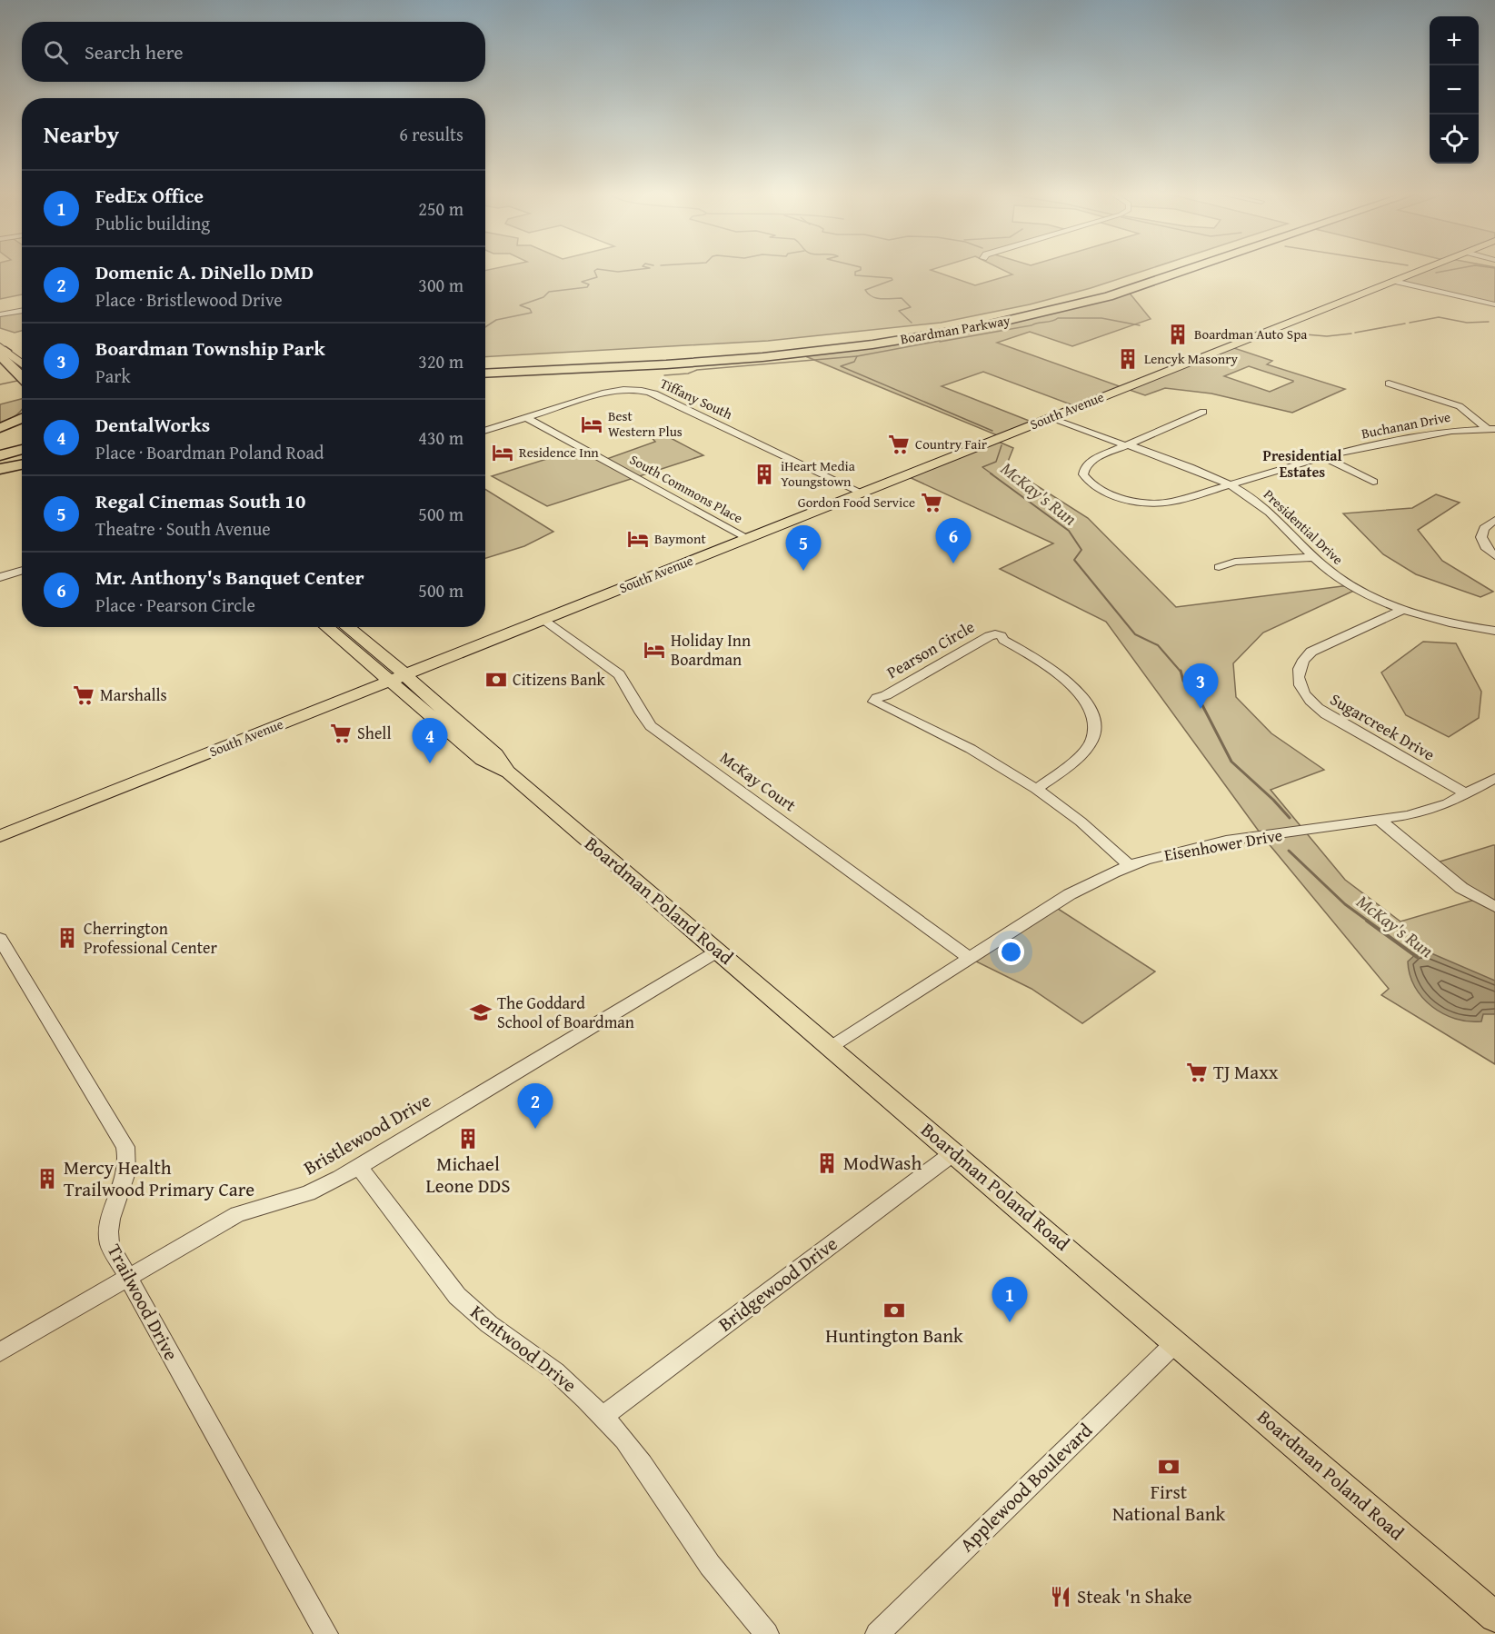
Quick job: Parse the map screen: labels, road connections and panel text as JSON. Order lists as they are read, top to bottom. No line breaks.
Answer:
{"streets":{"highway":["Boardman Parkway"],"main road":["South Avenue","Boardman Poland Road"],"street":["Tiffany South","Buchanan Drive","South Commons Place","Presidential Drive","Pearson Circle","Sugarcreek Drive","McKay Court","Eisenhower Drive","Bristlewood Drive","Bridgewood Drive","Trailwood Drive","Kentwood Drive","Applewood Boulevard"]},"crossings":[["Tiffany South","South Avenue"],["Tiffany South","South Commons Place"],["South Avenue","South Commons Place"],["South Avenue","Presidential Drive"],["South Avenue","McKay Court"],["South Avenue","Boardman Poland Road"],["Buchanan Drive","Presidential Drive"],["Presidential Drive","Sugarcreek Drive"],["Pearson Circle","Eisenhower Drive"],["Sugarcreek Drive","Eisenhower Drive"],["McKay Court","Eisenhower Drive"],["Eisenhower Drive","Boardman Poland Road"],["Boardman Poland Road","Bristlewood Drive"],["Boardman Poland Road","Bridgewood Drive"],["Boardman Poland Road","Applewood Boulevard"],["Bristlewood Drive","Trailwood Drive"],["Bristlewood Drive","Kentwood Drive"],["Bridgewood Drive","Kentwood Drive"]],"districts":["Presidential Estates"],"water":["McKay's Run"],"places":{"building":["Boardman Auto Spa","Lencyk Masonry","iHeart Media Youngstown","Cherrington Professional Center","Michael Leone DDS","ModWash","Mercy Health Trailwood Primary Care"],"hotel":["Best Western Plus","Residence Inn","Baymont","Holiday Inn Boardman"],"supermarket":["Country Fair","Gordon Food Service","Marshalls","Shell","TJ Maxx"],"bank":["Citizens Bank","Huntington Bank","First National Bank"],"school or university":["The Goddard School of Boardman"],"restaurant":["Steak 'n Shake"]},"page":{"map_buttons":["+","−"],"search":"Search here","heading":["Nearby","6 results"],"list":[{"mark":"1","name":"FedEx Office","note":"Public building","value":"250 m"},{"mark":"2","name":"Domenic A. DiNello DMD","note":"Place · Bristlewood Drive","value":"300 m"},{"mark":"3","name":"Boardman Township Park","note":"Park","value":"320 m"},{"mark":"4","name":"DentalWorks","note":"Place · Boardman Poland Road","value":"430 m"},{"mark":"5","name":"Regal Cinemas South 10","note":"Theatre · South Avenue","value":"500 m"},{"mark":"6","name":"Mr. Anthony's Banquet Center","note":"Place · Pearson Circle","value":"500 m"}],"pins":["6","5","3","4","2","1"]}}
